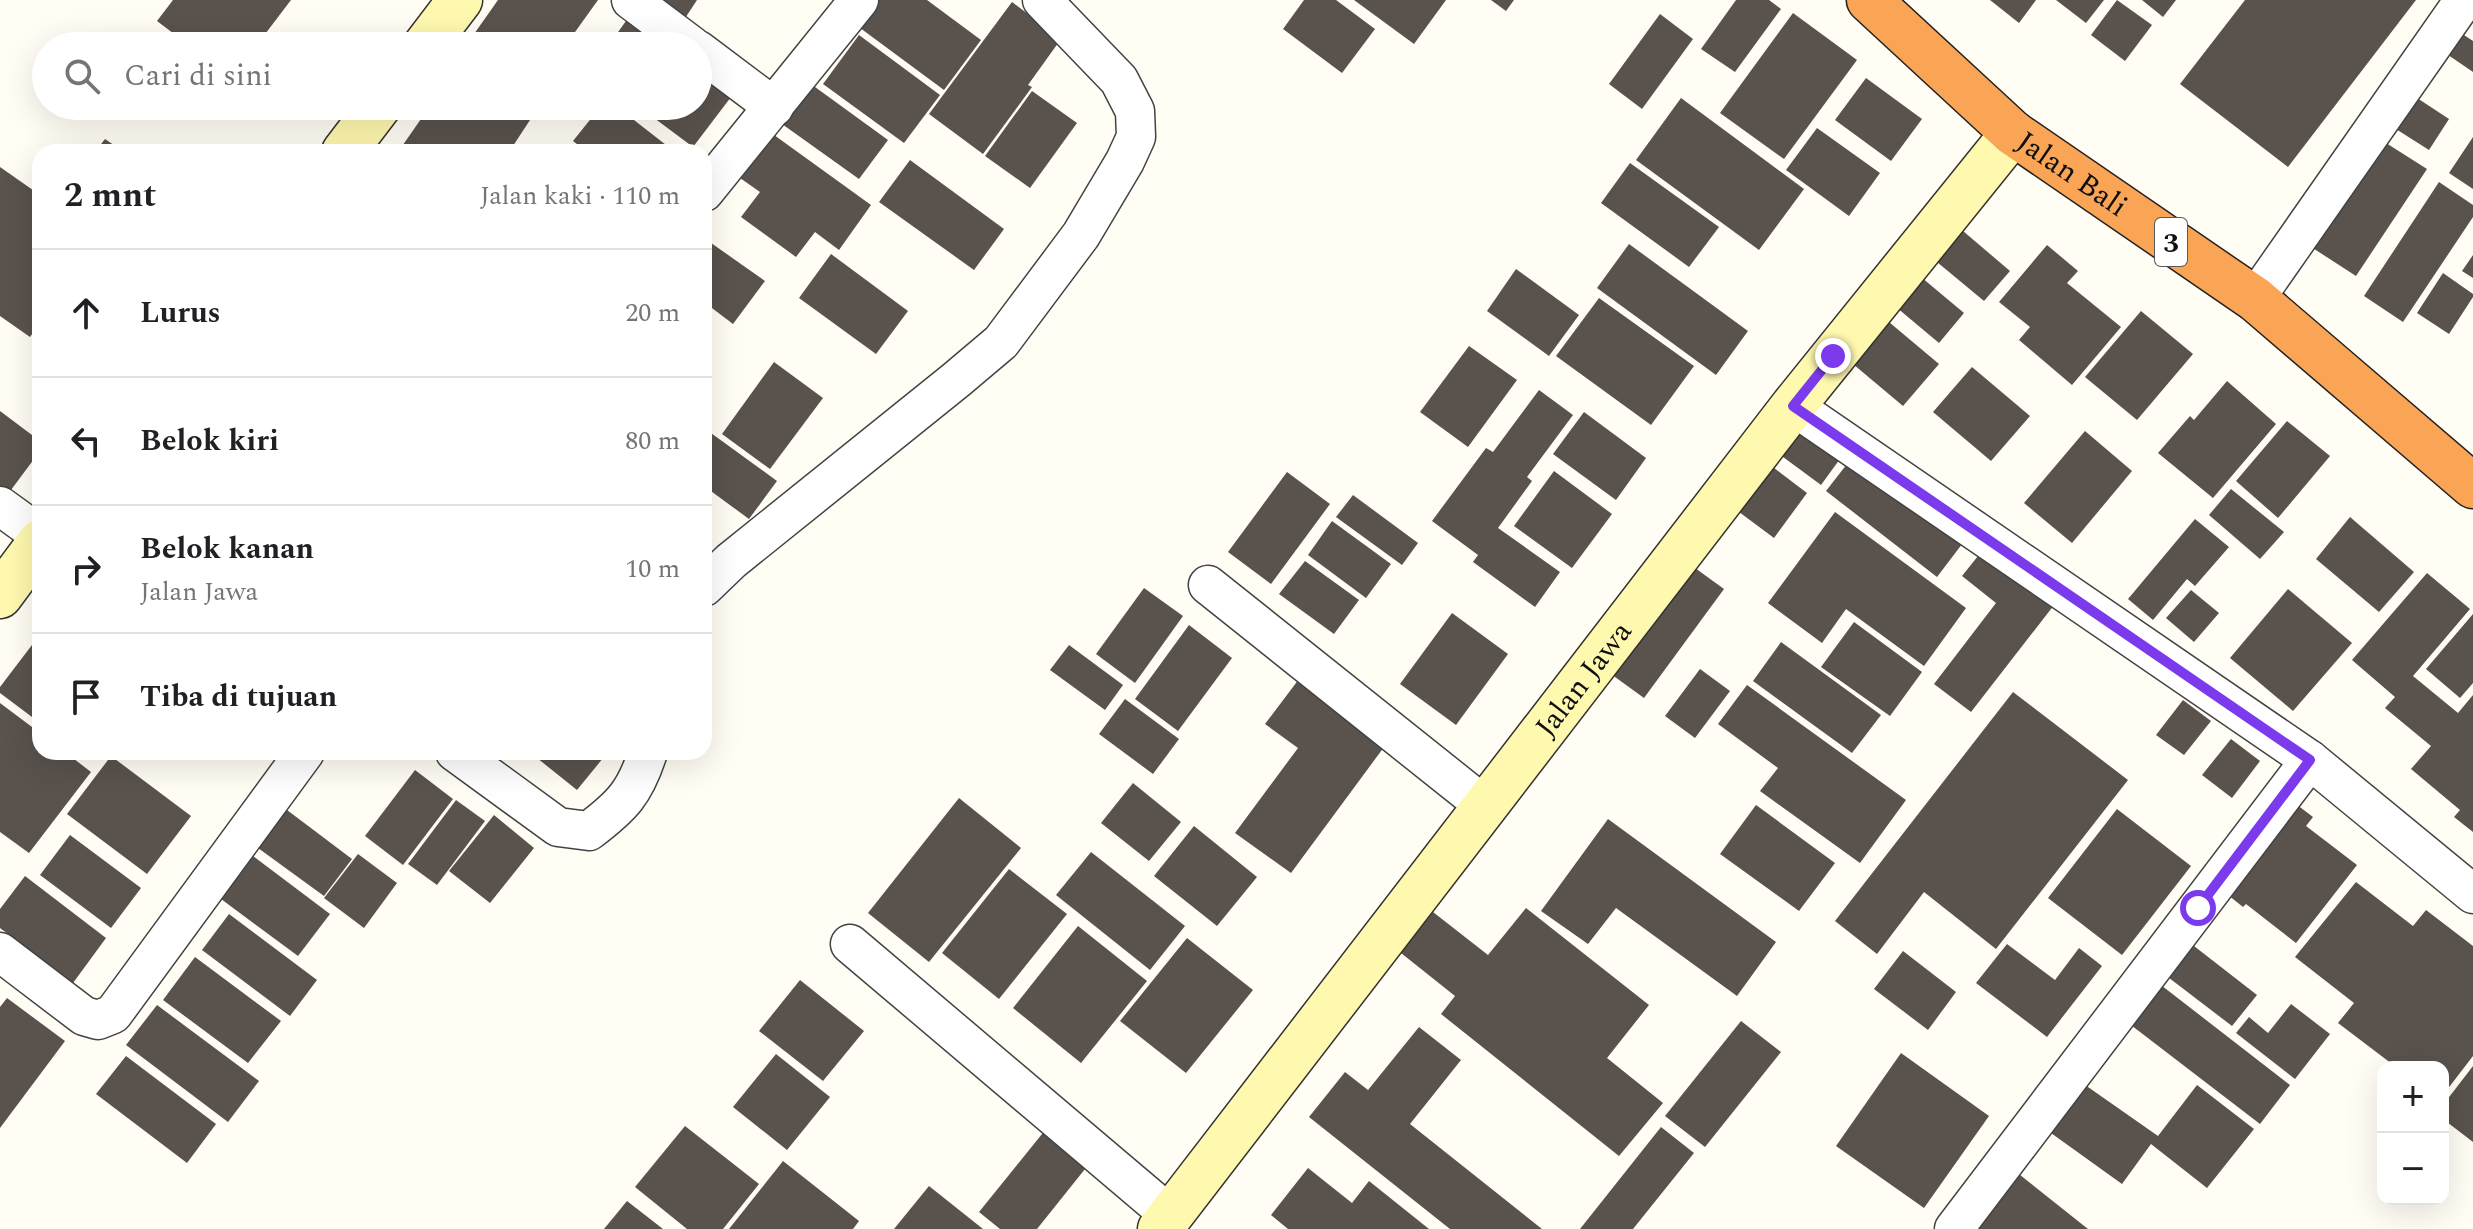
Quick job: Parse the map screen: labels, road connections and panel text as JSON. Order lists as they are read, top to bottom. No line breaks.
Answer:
{"streets":{"highway":["Jalan Bali","3"],"street":["Jalan Jawa"]},"crossings":[["Jalan Bali","Jalan Jawa"]],"page":{"search":"Cari di sini","heading":["2 mnt","Jalan kaki · 110 m"],"list":[["Lurus","20 m"],["Belok kiri","80 m"],["Belok kanan","Jalan Jawa","10 m"],"Tiba di tujuan"],"map_buttons":["+","−"]}}
